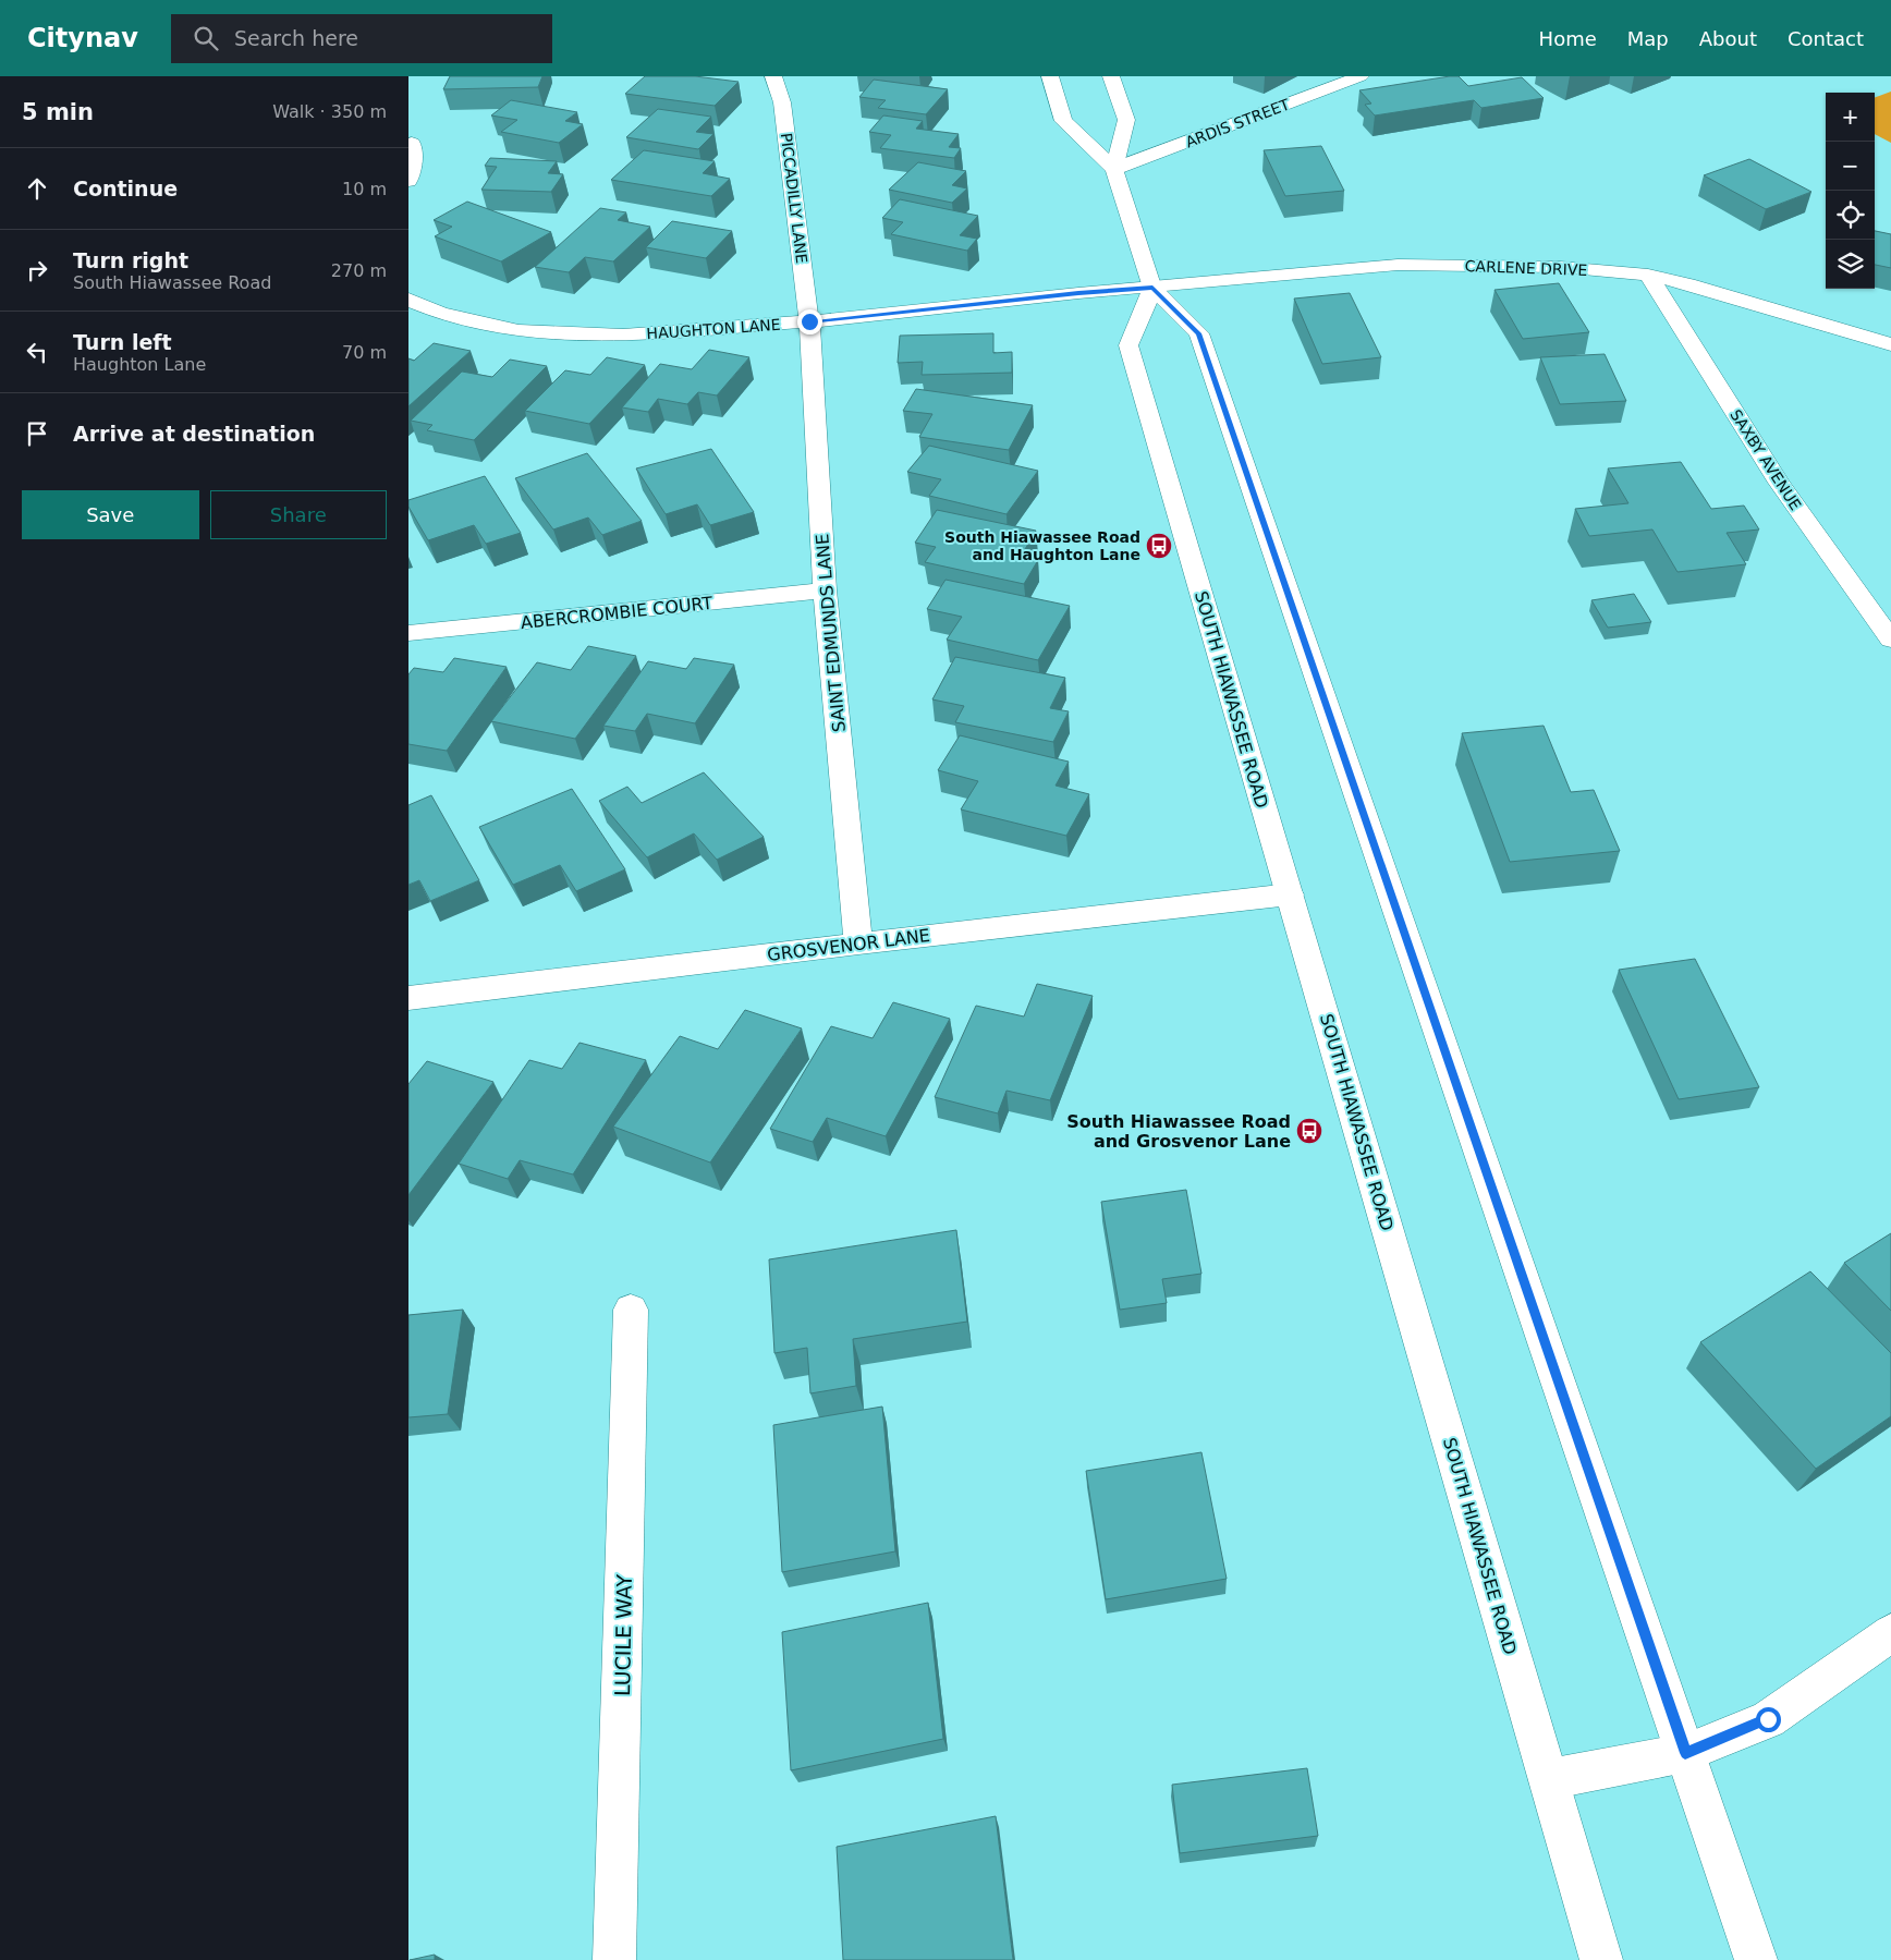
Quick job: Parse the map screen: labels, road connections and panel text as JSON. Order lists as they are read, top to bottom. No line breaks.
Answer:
{"streets":{"street":["ARDIS STREET","PICCADILLY LANE","CARLENE DRIVE","HAUGHTON LANE","SAXBY AVENUE","ABERCROMBIE COURT","SAINT EDMUNDS LANE","SOUTH HIAWASSEE ROAD","GROSVENOR LANE","LUCILE WAY"]},"crossings":[["PICCADILLY LANE","HAUGHTON LANE"],["PICCADILLY LANE","SAINT EDMUNDS LANE"],["CARLENE DRIVE","HAUGHTON LANE"],["CARLENE DRIVE","SAXBY AVENUE"],["CARLENE DRIVE","SOUTH HIAWASSEE ROAD"],["HAUGHTON LANE","SAINT EDMUNDS LANE"],["HAUGHTON LANE","SOUTH HIAWASSEE ROAD"],["ABERCROMBIE COURT","SAINT EDMUNDS LANE"],["SAINT EDMUNDS LANE","GROSVENOR LANE"],["SOUTH HIAWASSEE ROAD","GROSVENOR LANE"]],"places":{"bus stop":["South Hiawassee Road and Haughton Lane","South Hiawassee Road and Grosvenor Lane"]},"page":{"header":"Citynav","search":"Search here","nav":["Home","Map","About","Contact"],"heading":["5 min","Walk · 350 m"],"map_buttons":["+","−"],"list":[["Continue","10 m"],["Turn right","South Hiawassee Road","270 m"],["Turn left","Haughton Lane","70 m"],"Arrive at destination"],"buttons":["Save","Share"]}}
